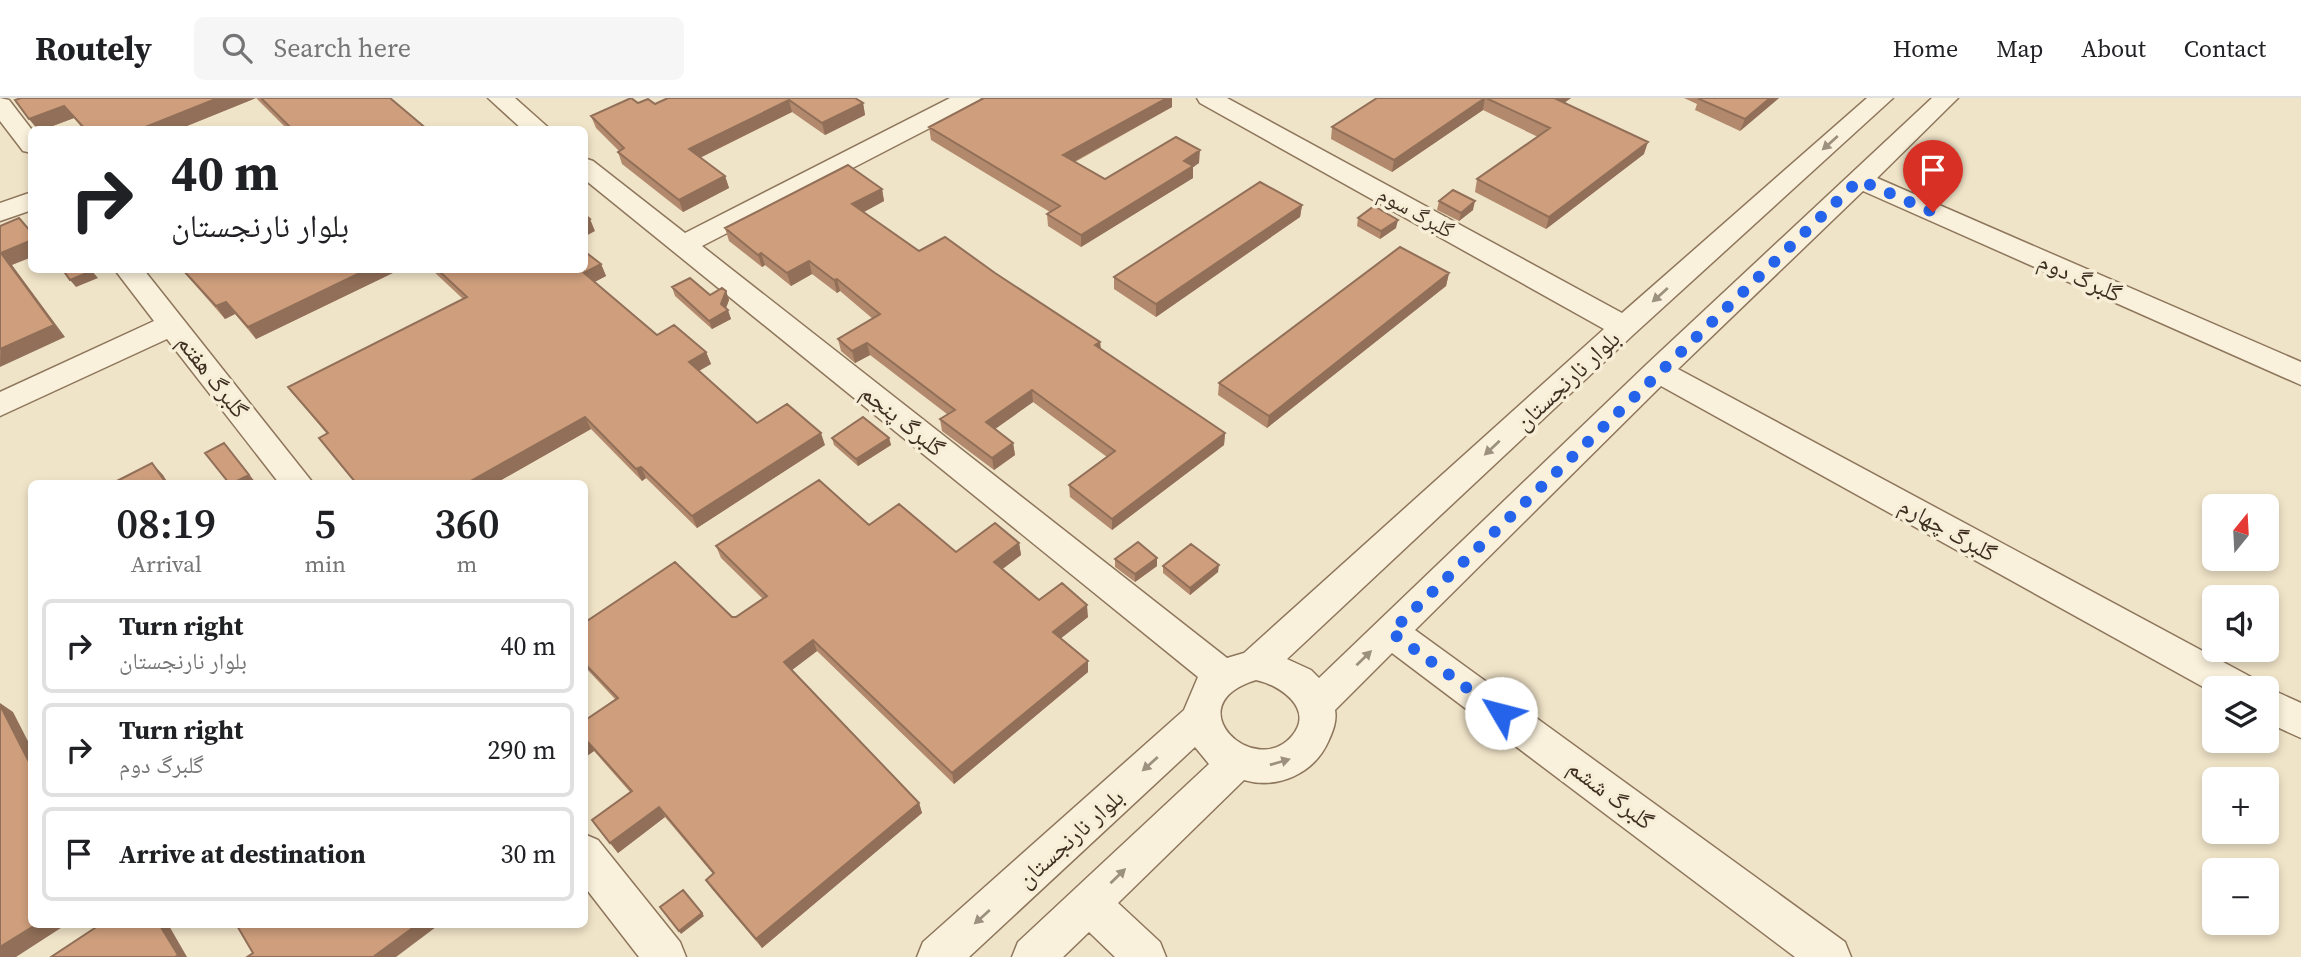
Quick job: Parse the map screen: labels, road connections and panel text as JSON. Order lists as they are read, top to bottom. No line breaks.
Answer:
{"streets":{"street":["گلبرگ سوم","گلبرگ دوم","گلبرگ هفتم","بلوار نارنجستان","گلبرگ پنجم","گلبرگ چهارم","گلبرگ ششم"]},"crossings":[["گلبرگ سوم","بلوار نارنجستان"],["بلوار نارنجستان","گلبرگ پنجم"]],"north":"top","page":{"header":"Routely","search":"Search here","nav":["Home","Map","About","Contact"],"turn":["40 m","بلوار نارنجستان"],"eta":["08:19","Arrival","5","min","360","m"],"map_buttons":["+","−"],"list":[{"name":"Turn right","note":"بلوار نارنجستان","value":"40 m"},{"name":"Turn right","note":"گلبرگ دوم","value":"290 m"},{"name":"Arrive at destination","value":"30 m"}]}}
